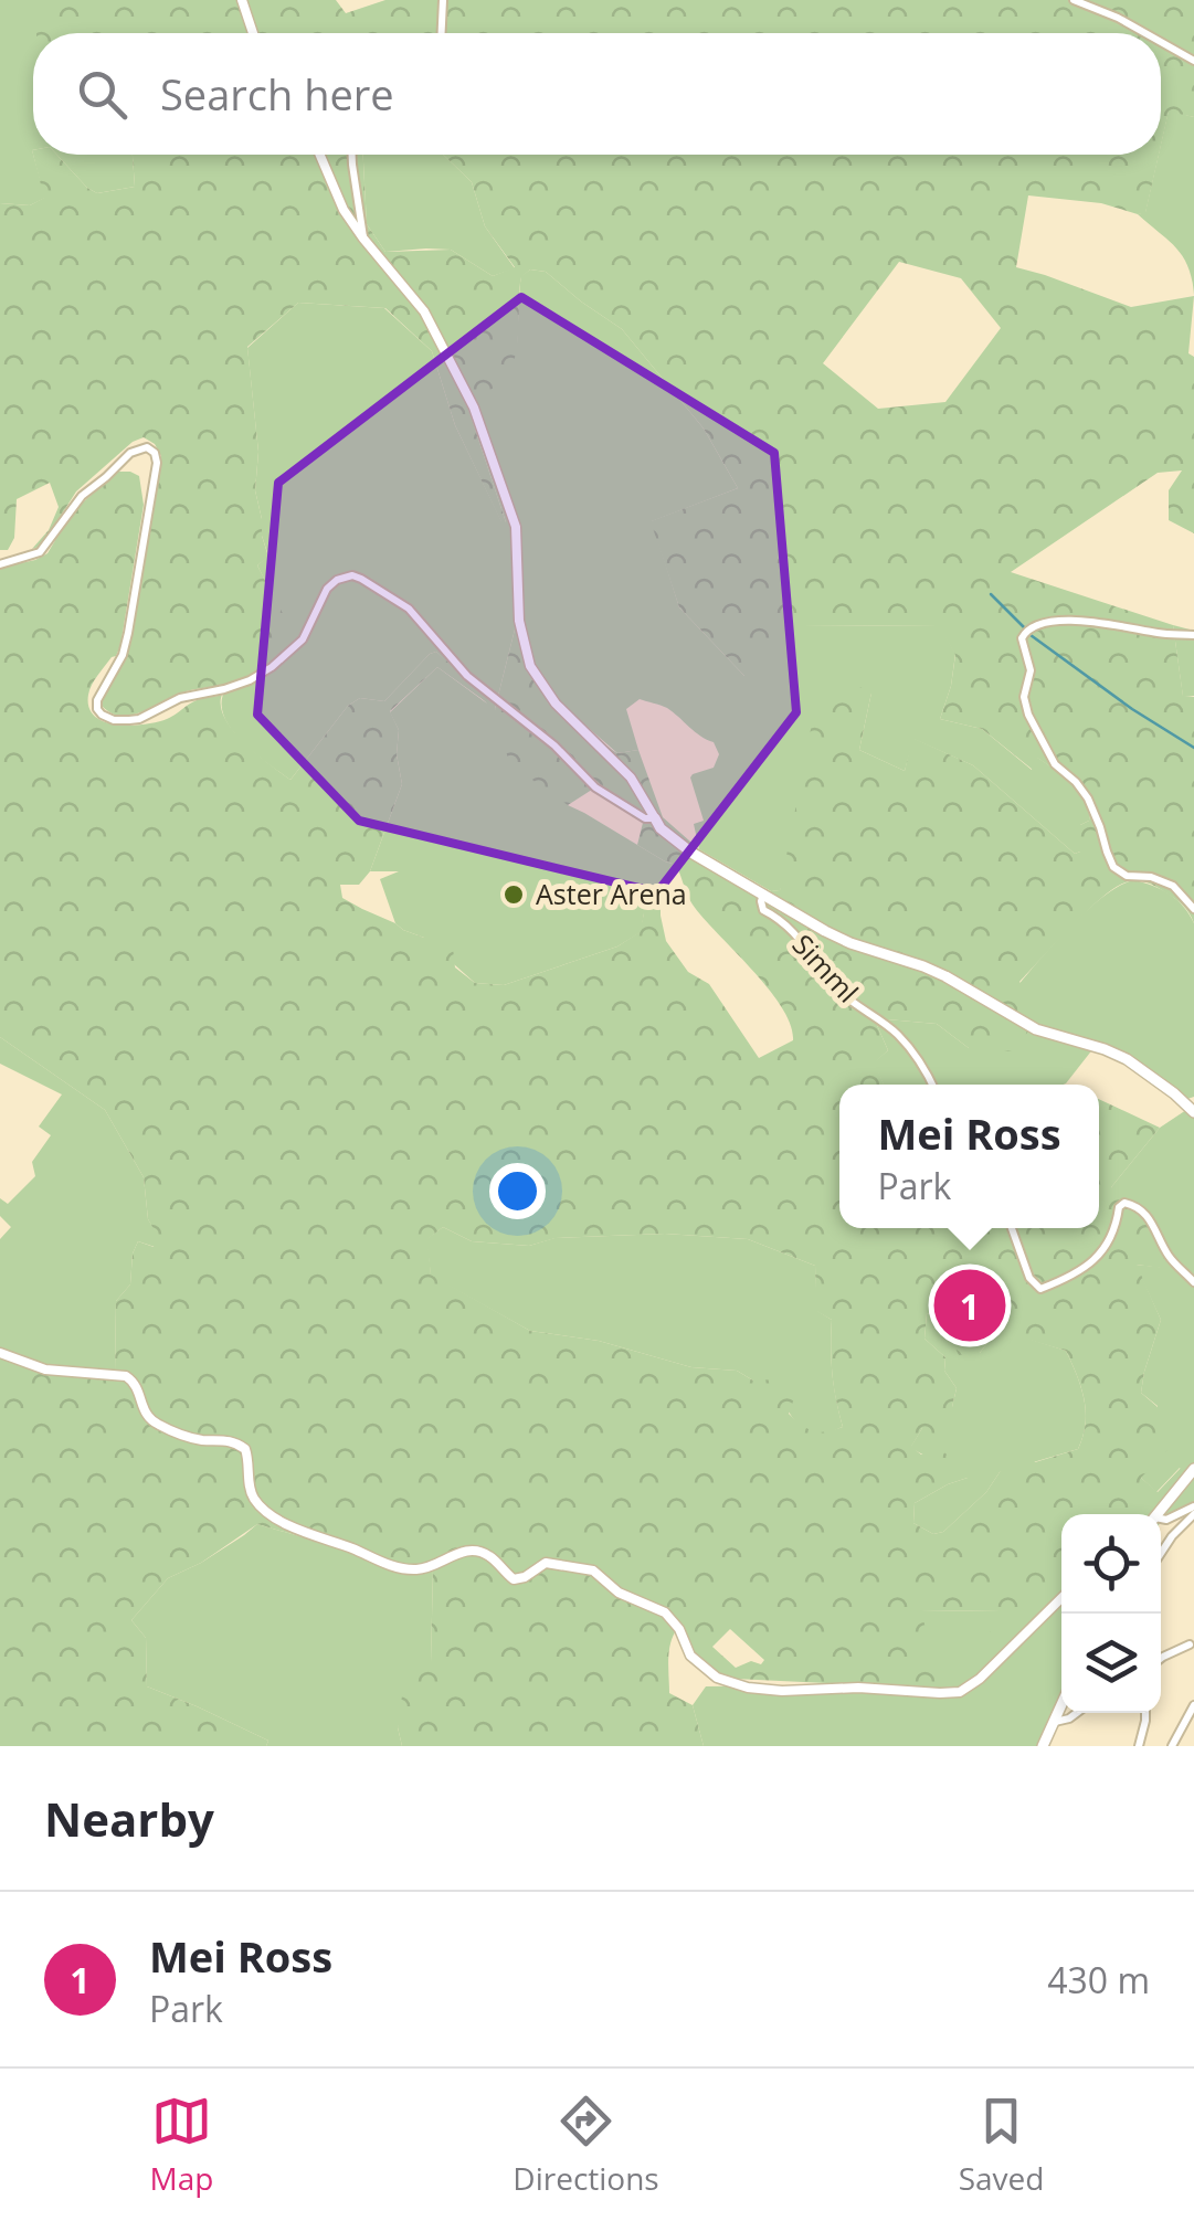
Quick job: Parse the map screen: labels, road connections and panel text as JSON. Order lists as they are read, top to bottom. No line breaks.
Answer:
{"streets":{"street":["Simml"]},"places":["Aster Arena"],"page":{"search":"Search here","popup":["Mei Ross","Park"],"pins":"1","heading":"Nearby","list":[{"mark":"1","name":"Mei Ross","note":"Park","value":"430 m"}],"nav":["Map","Directions","Saved"]}}
